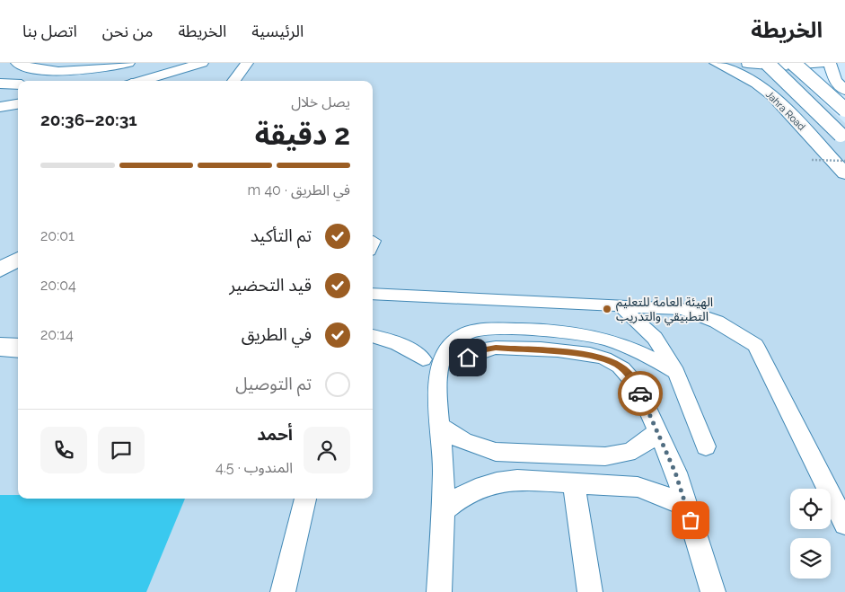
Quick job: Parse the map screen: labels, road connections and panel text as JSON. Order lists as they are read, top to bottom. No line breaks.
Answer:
{"streets":{"main road":["Jahra Road"]},"places":["الهيئة العامة للتعليم التطبيقي والتدريب"],"page":{"header":"الخريطة","nav":["الرئيسية","الخريطة","من نحن","اتصل بنا"],"heading":["2 دقيقة","يصل خلال","20:31–20:36"],"panel":["أحمد","المندوب · 4.5"],"bar":"في الطريق · 40 m","list":[["تم التأكيد","20:01"],["قيد التحضير","20:04"],["في الطريق","20:14"],"تم التوصيل"]}}
